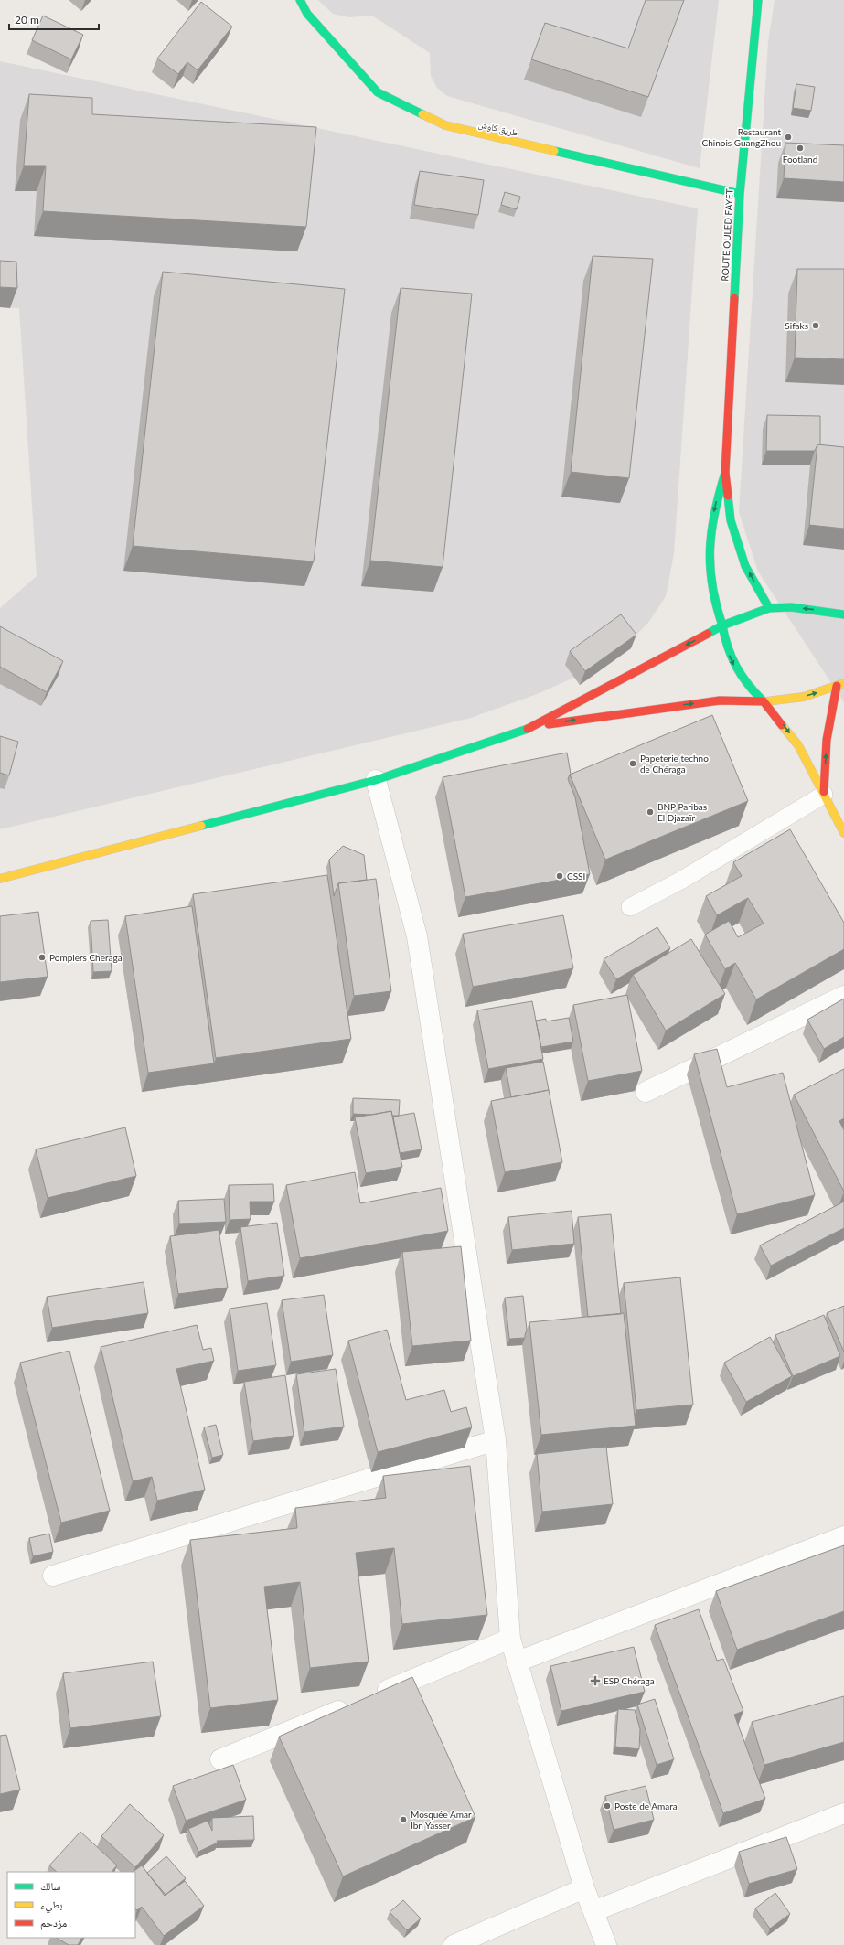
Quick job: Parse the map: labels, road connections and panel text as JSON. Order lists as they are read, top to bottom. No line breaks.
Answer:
{"streets":{"main road":["طريق كاوش","ROUTE OULED FAYET"]},"crossings":[["طريق كاوش","ROUTE OULED FAYET"]],"places":{"other":["Restaurant Chinois GuangZhou","Footland","Sifaks","Papeterie techno de Chéraga","BNP Paribas El Djazaïr","CSSI","Pompiers Cheraga","Poste de Amara","Mosquée Amar Ibn Yasser"],"health":["ESP Chéraga"]},"legend":["سالك","بطيء","مزدحم"],"scale_bar":"20 m"}
